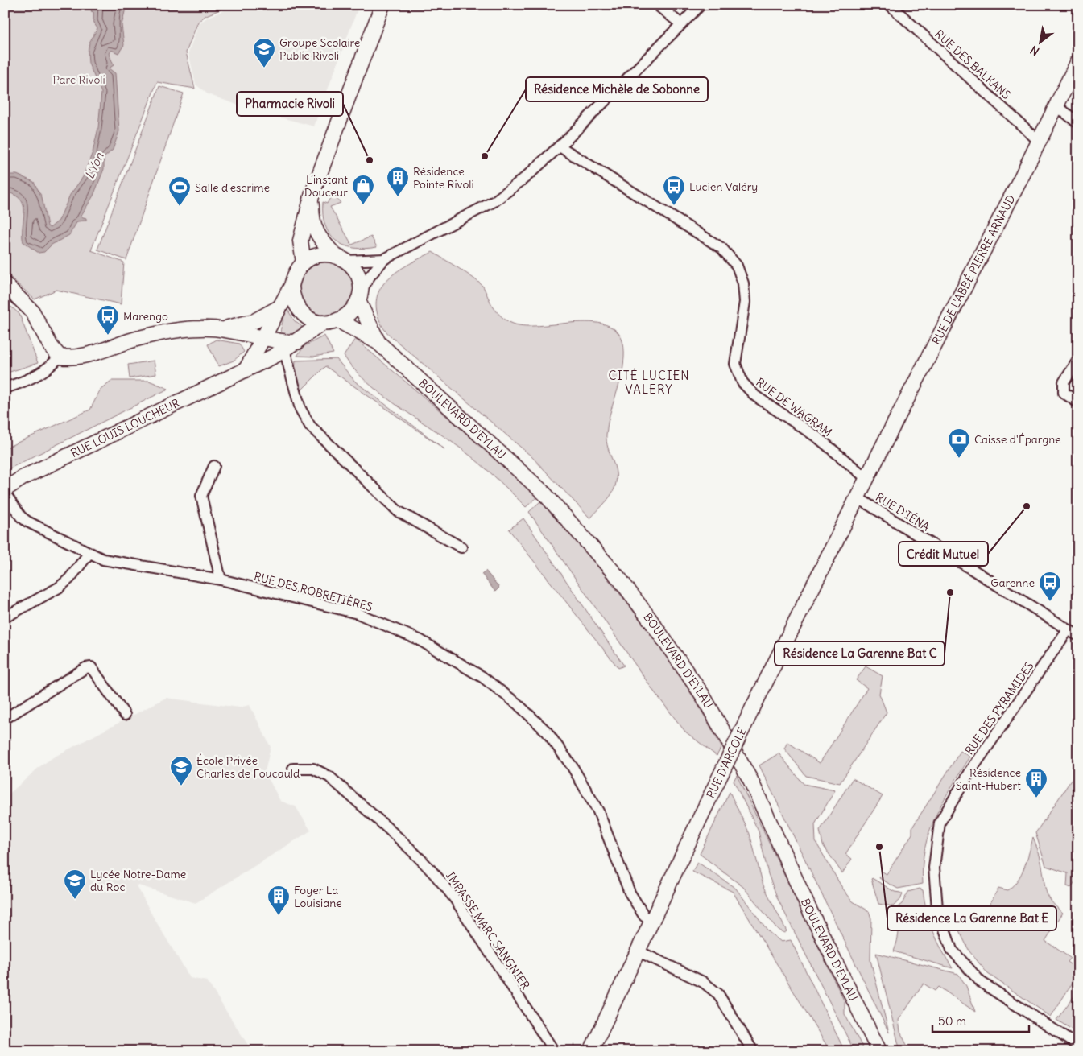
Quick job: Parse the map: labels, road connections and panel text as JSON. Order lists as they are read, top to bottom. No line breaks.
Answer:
{"streets":{"main road":["RUE DE L'ABBÉ PIERRE ARNAUD","BOULEVARD D'EYLAU","RUE LOUIS LOUCHEUR","RUE D'ARCOLE"],"street":["RUE DES BALKANS","RUE DE WAGRAM","RUE D'IÉNA","RUE DES ROBRETIÈRES","RUE DES PYRAMIDES","IMPASSE MARC SANGNIER"]},"crossings":[["RUE DES BALKANS","RUE DE L'ABBÉ PIERRE ARNAUD"],["RUE DE L'ABBÉ PIERRE ARNAUD","RUE DE WAGRAM"],["RUE DE L'ABBÉ PIERRE ARNAUD","RUE D'ARCOLE"],["RUE DE WAGRAM","RUE D'ARCOLE"],["BOULEVARD D'EYLAU","RUE LOUIS LOUCHEUR"],["RUE D'IÉNA","RUE DES PYRAMIDES"],["RUE D'IÉNA","RUE D'ARCOLE"],["RUE DES ROBRETIÈRES","RUE D'ARCOLE"]],"districts":["CITÉ LUCIEN VALERY"],"water":["L'Yon"],"parks":["Parc Rivoli"],"places":{"school or university":["Groupe Scolaire Public Rivoli","École Privée Charles de Foucauld","Lycée Notre-Dame du Roc"],"other":["Résidence Michèle de Sobonne","Pharmacie Rivoli","Crédit Mutuel","Résidence La Garenne Bat C","Résidence La Garenne Bat E"],"building":["Résidence Pointe Rivoli","Résidence Saint-Hubert","Foyer La Louisiane"],"shop":["L'instant Douceur"],"bus stop":["Lucien Valéry","Marengo","Garenne"],"sports":["Salle d'escrime"],"bank":["Caisse d'Épargne"]},"scale_bar":"50 m","north":"bottom left"}
